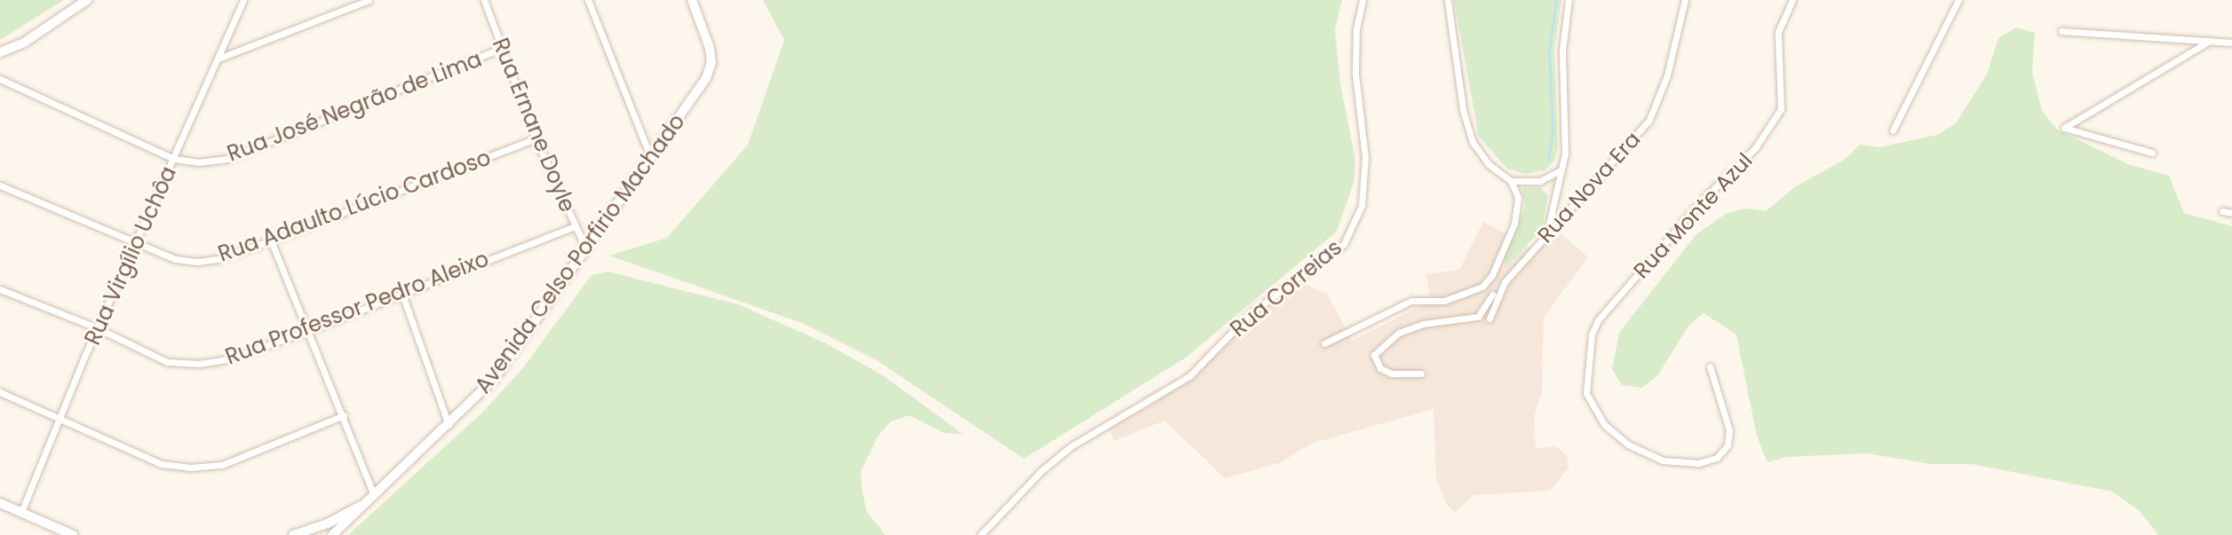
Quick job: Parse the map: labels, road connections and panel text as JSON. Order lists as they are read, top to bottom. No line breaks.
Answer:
{"streets":{"street":["Rua José Negrão de Lima","Rua Ernane Doyle","Rua Nova Era","Rua Adaulto Lúcio Cardoso","Rua Monte Azul","Avenida Celso Porfirio Machado","Rua Virgílio Uchôa","Rua Correias","Rua Professor Pedro Aleixo"]},"crossings":[["Rua José Negrão de Lima","Rua Ernane Doyle"],["Rua José Negrão de Lima","Rua Virgílio Uchôa"],["Rua Ernane Doyle","Rua Adaulto Lúcio Cardoso"],["Rua Ernane Doyle","Avenida Celso Porfirio Machado"],["Rua Ernane Doyle","Rua Professor Pedro Aleixo"],["Rua Adaulto Lúcio Cardoso","Rua Virgílio Uchôa"],["Rua Virgílio Uchôa","Rua Professor Pedro Aleixo"]]}
